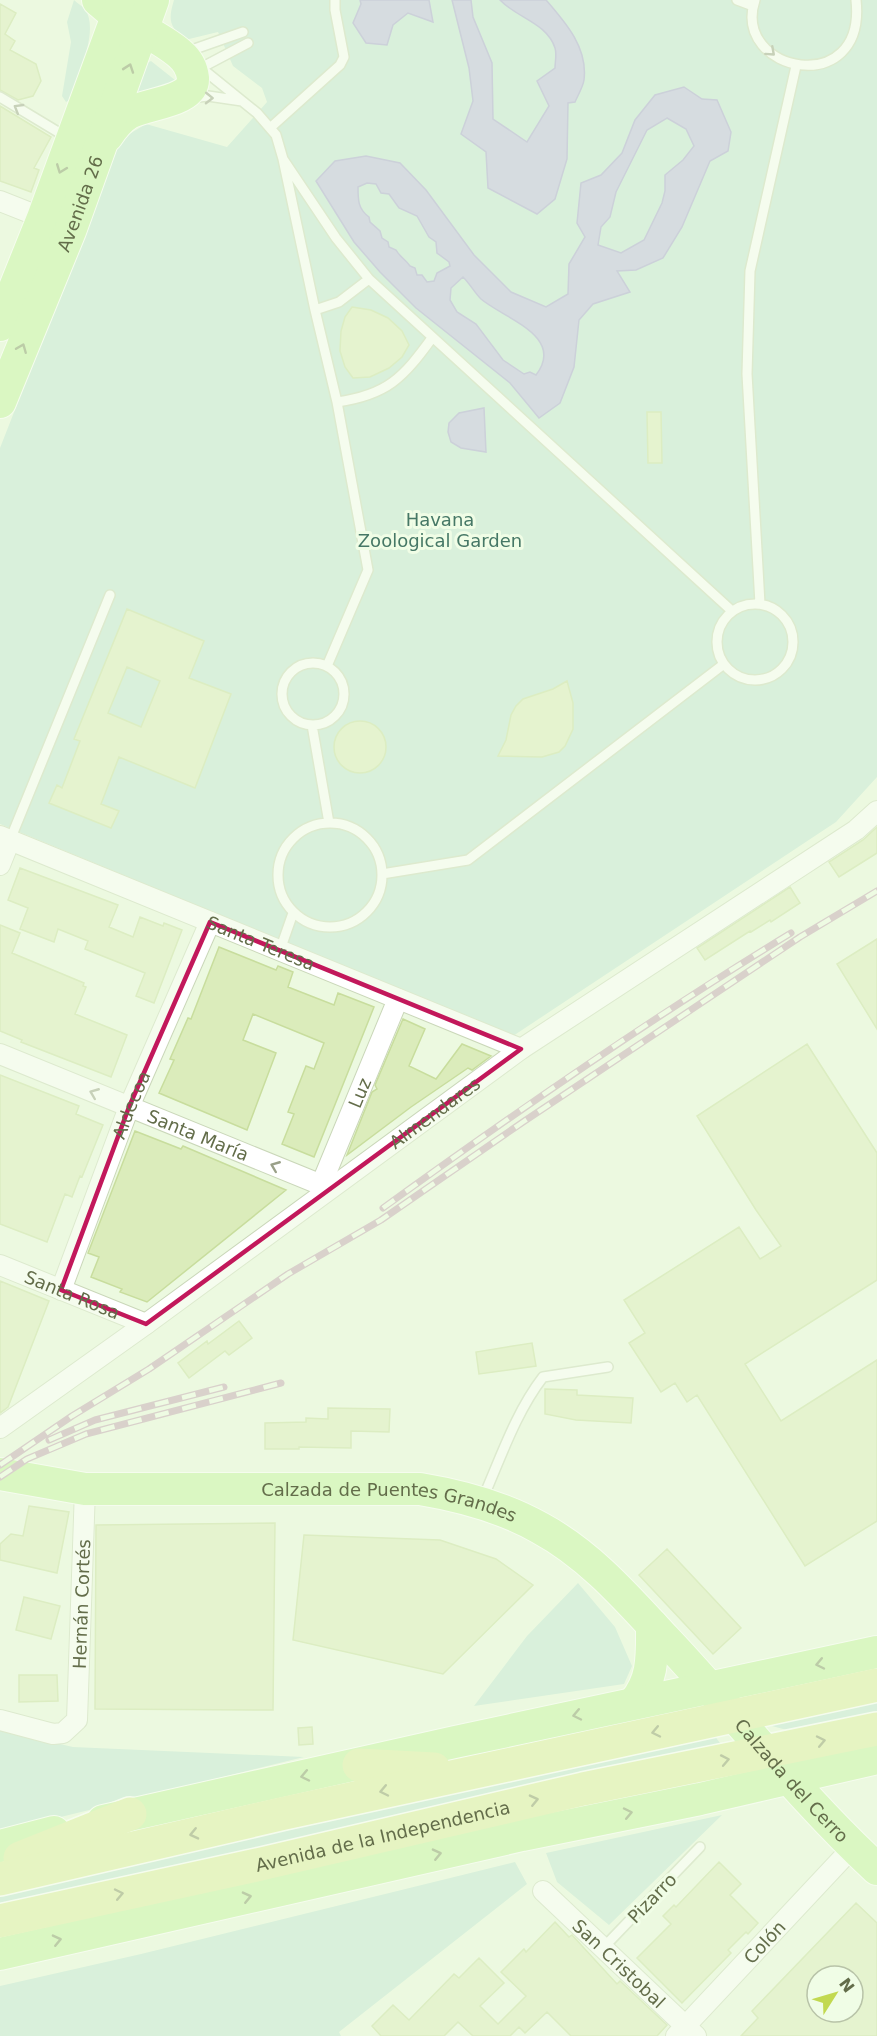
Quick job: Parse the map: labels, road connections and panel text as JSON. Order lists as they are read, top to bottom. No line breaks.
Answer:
{"streets":{"highway":["Avenida de la Independencia"],"main road":["Avenida 26","Calzada de Puentes Grandes","Calzada del Cerro"],"street":["Santa Teresa","Luz","Aldecoa","Almendares","Santa María","Santa Rosa","Hernán Cortés","Colón","San Cristobal"],"lane":["Pizarro"]},"crossings":[["Santa Teresa","Luz"],["Santa Teresa","Aldecoa"],["Santa Teresa","Almendares"],["Luz","Almendares"],["Luz","Santa María"],["Aldecoa","Santa María"],["Aldecoa","Santa Rosa"],["Almendares","Santa María"],["Almendares","Santa Rosa"],["Calzada de Puentes Grandes","Hernán Cortés"],["Calzada de Puentes Grandes","Calzada del Cerro"],["Calzada del Cerro","Avenida de la Independencia"],["Calzada del Cerro","Colón"],["Pizarro","San Cristobal"],["Colón","San Cristobal"]],"one_way":["Santa María"],"parks":["Havana Zoological Garden"],"north":"top right"}
